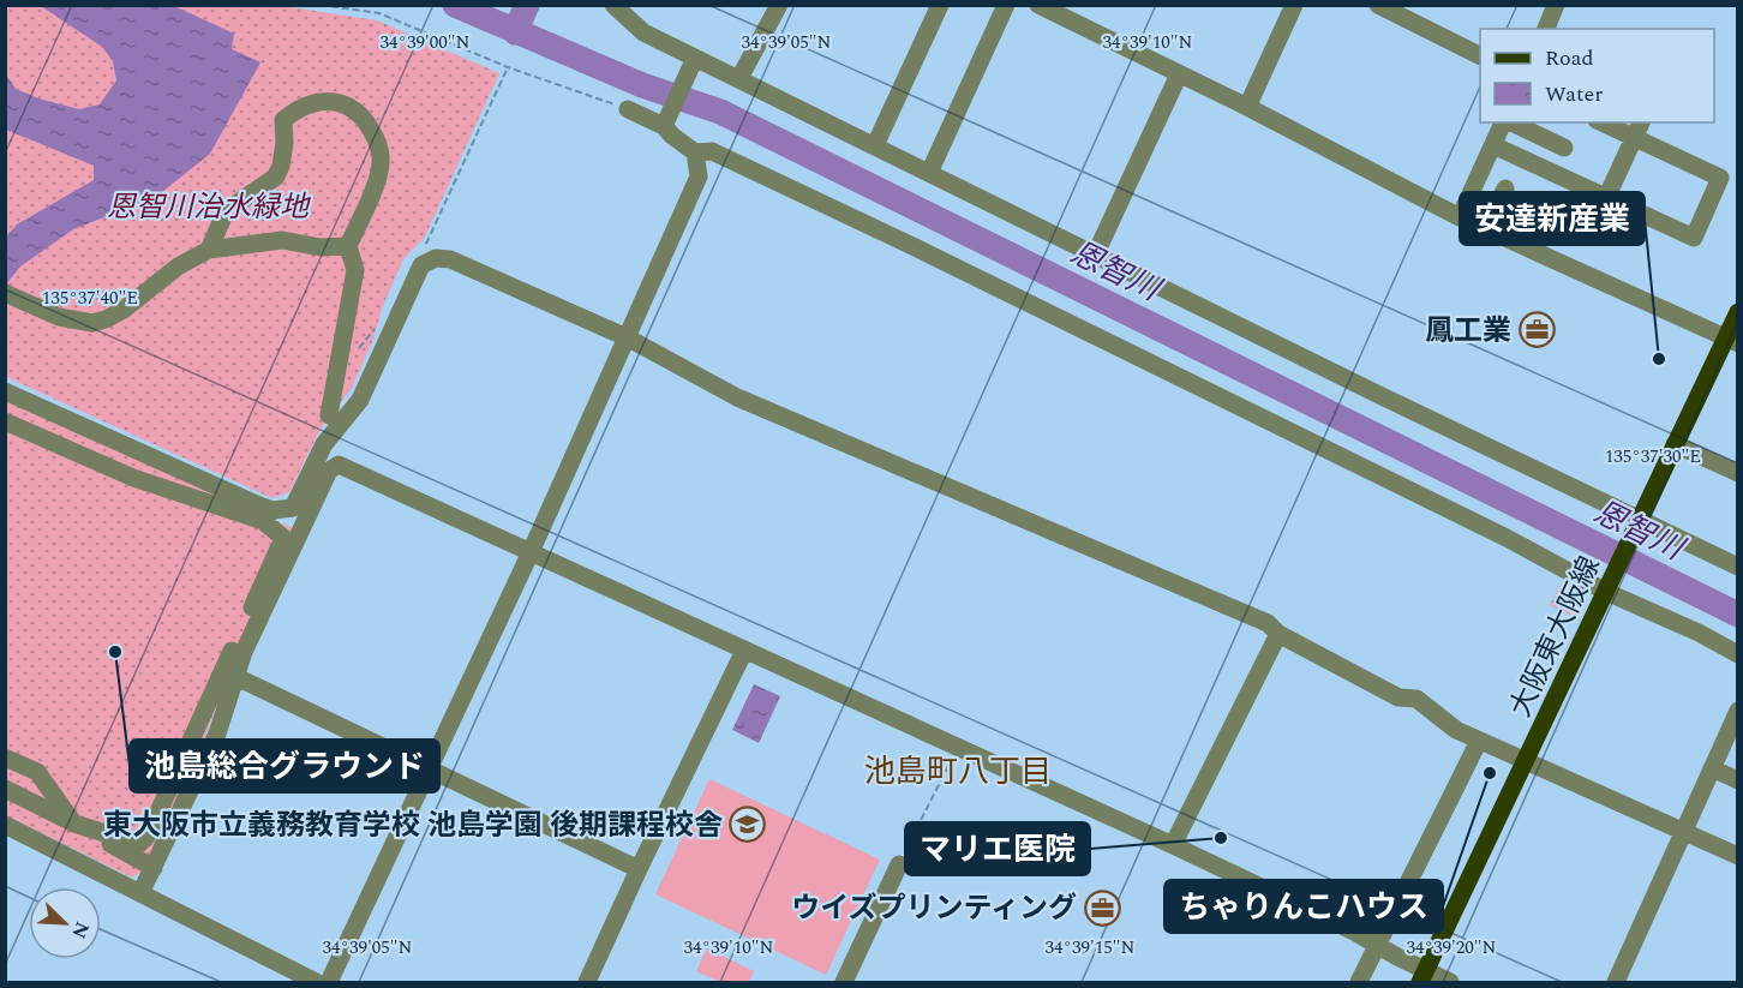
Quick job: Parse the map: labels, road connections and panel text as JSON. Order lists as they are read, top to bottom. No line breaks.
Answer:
{"streets":{"main road":["大阪東大阪線"]},"districts":["池島町八丁目"],"water":["恩智川"],"parks":["恩智川治水緑地"],"places":{"office":["鳳工業","ウイズプリンティング"],"other":["安達新産業","池島総合グラウンド","ちゃりんこハウス","マリエ医院"],"school or university":["東大阪市立義務教育学校 池島学園 後期課程校舎"]},"legend":["Road","Water"],"north":"bottom right","coordinates":["34°39'05\"N","34°39'10\"N","34°39'00\"N","135°37'40\"E","135°37'30\"E","34°39'15\"N","34°39'20\"N"]}
